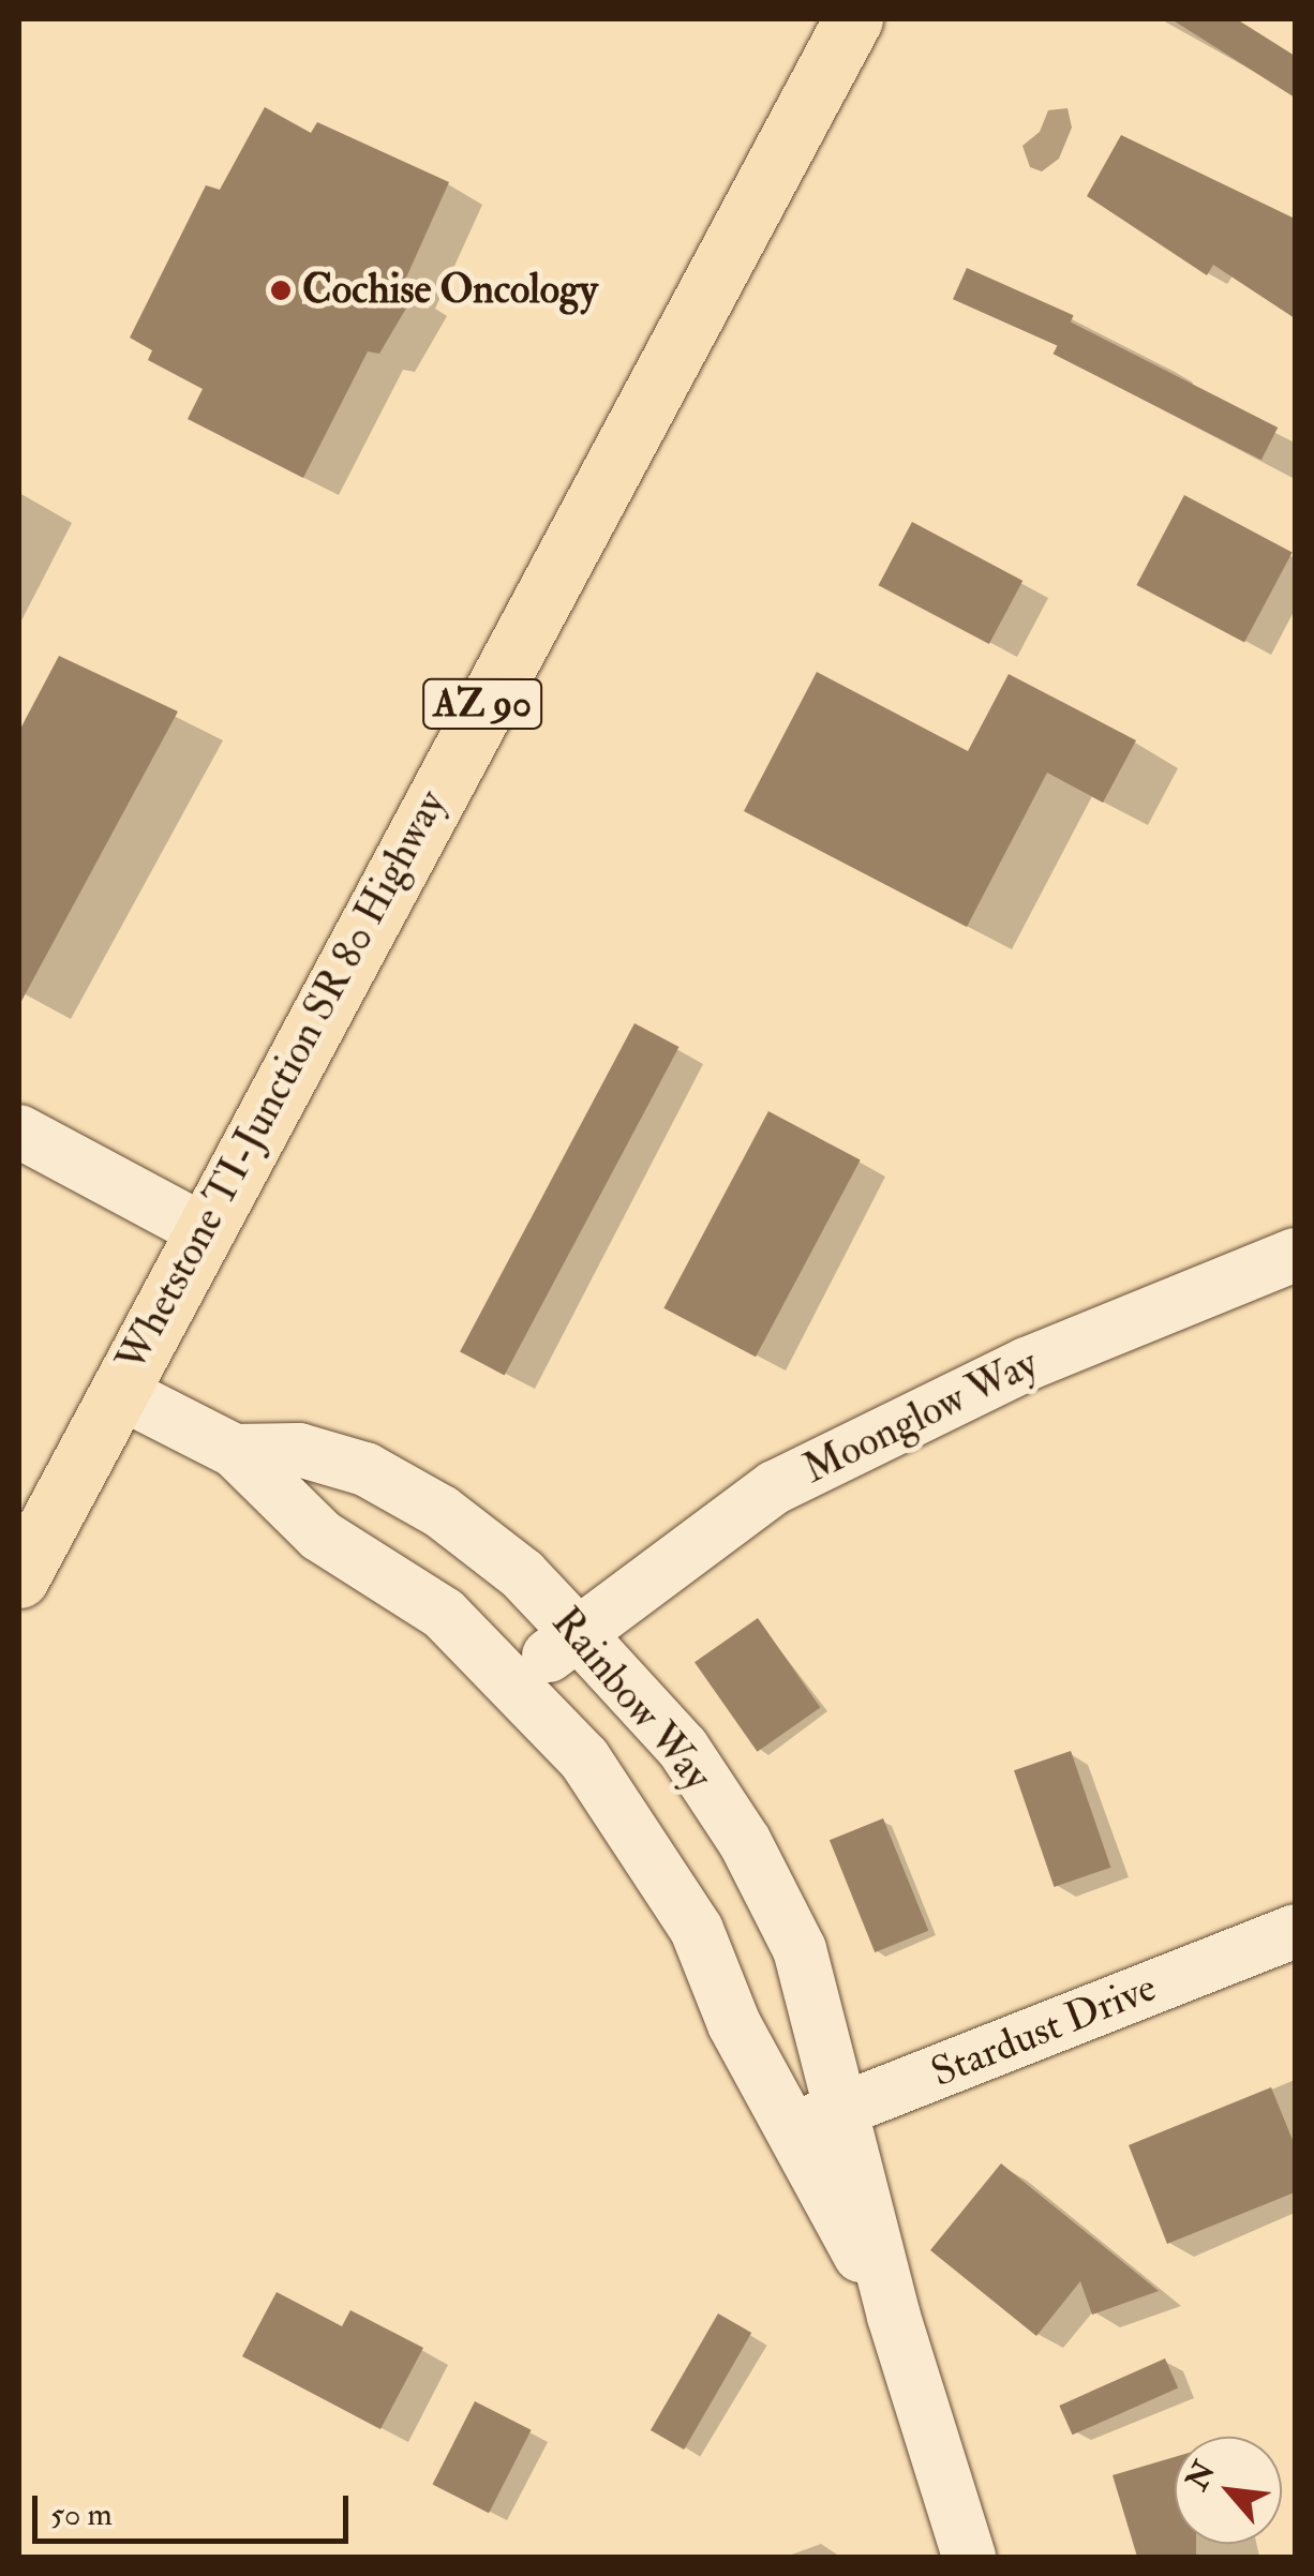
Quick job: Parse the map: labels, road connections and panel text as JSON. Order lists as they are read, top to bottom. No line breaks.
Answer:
{"streets":{"highway":["AZ 90","Whetstone TI-Junction SR 80 Highway"],"street":["Moonglow Way","Rainbow Way","Stardust Drive"]},"crossings":[["Whetstone TI-Junction SR 80 Highway","Rainbow Way"],["Moonglow Way","Rainbow Way"],["Rainbow Way","Stardust Drive"]],"places":["Cochise Oncology"],"scale_bar":"50 m","north":"top left"}
